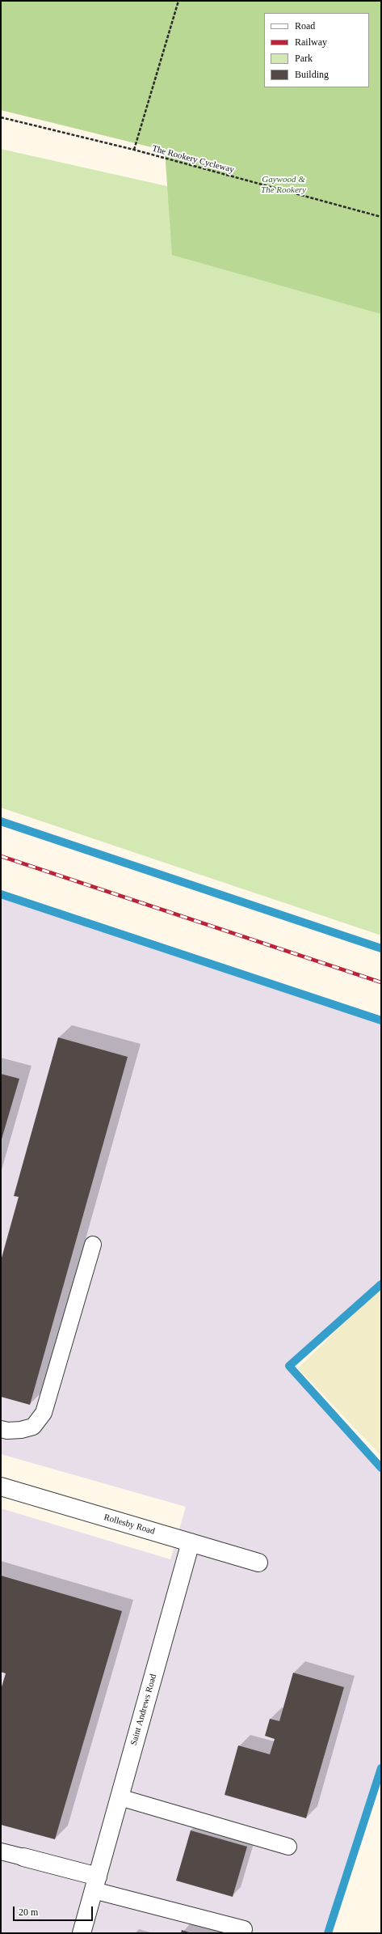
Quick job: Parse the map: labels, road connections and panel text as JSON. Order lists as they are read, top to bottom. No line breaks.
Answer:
{"streets":{"street":["Rollesby Road","Saint Andrews Road"],"path":["The Rookery Cycleway"]},"crossings":[["Rollesby Road","Saint Andrews Road"]],"parks":["Gaywood & The Rookery"],"legend":["Road","Railway","Park","Building"],"scale_bar":"20 m"}
